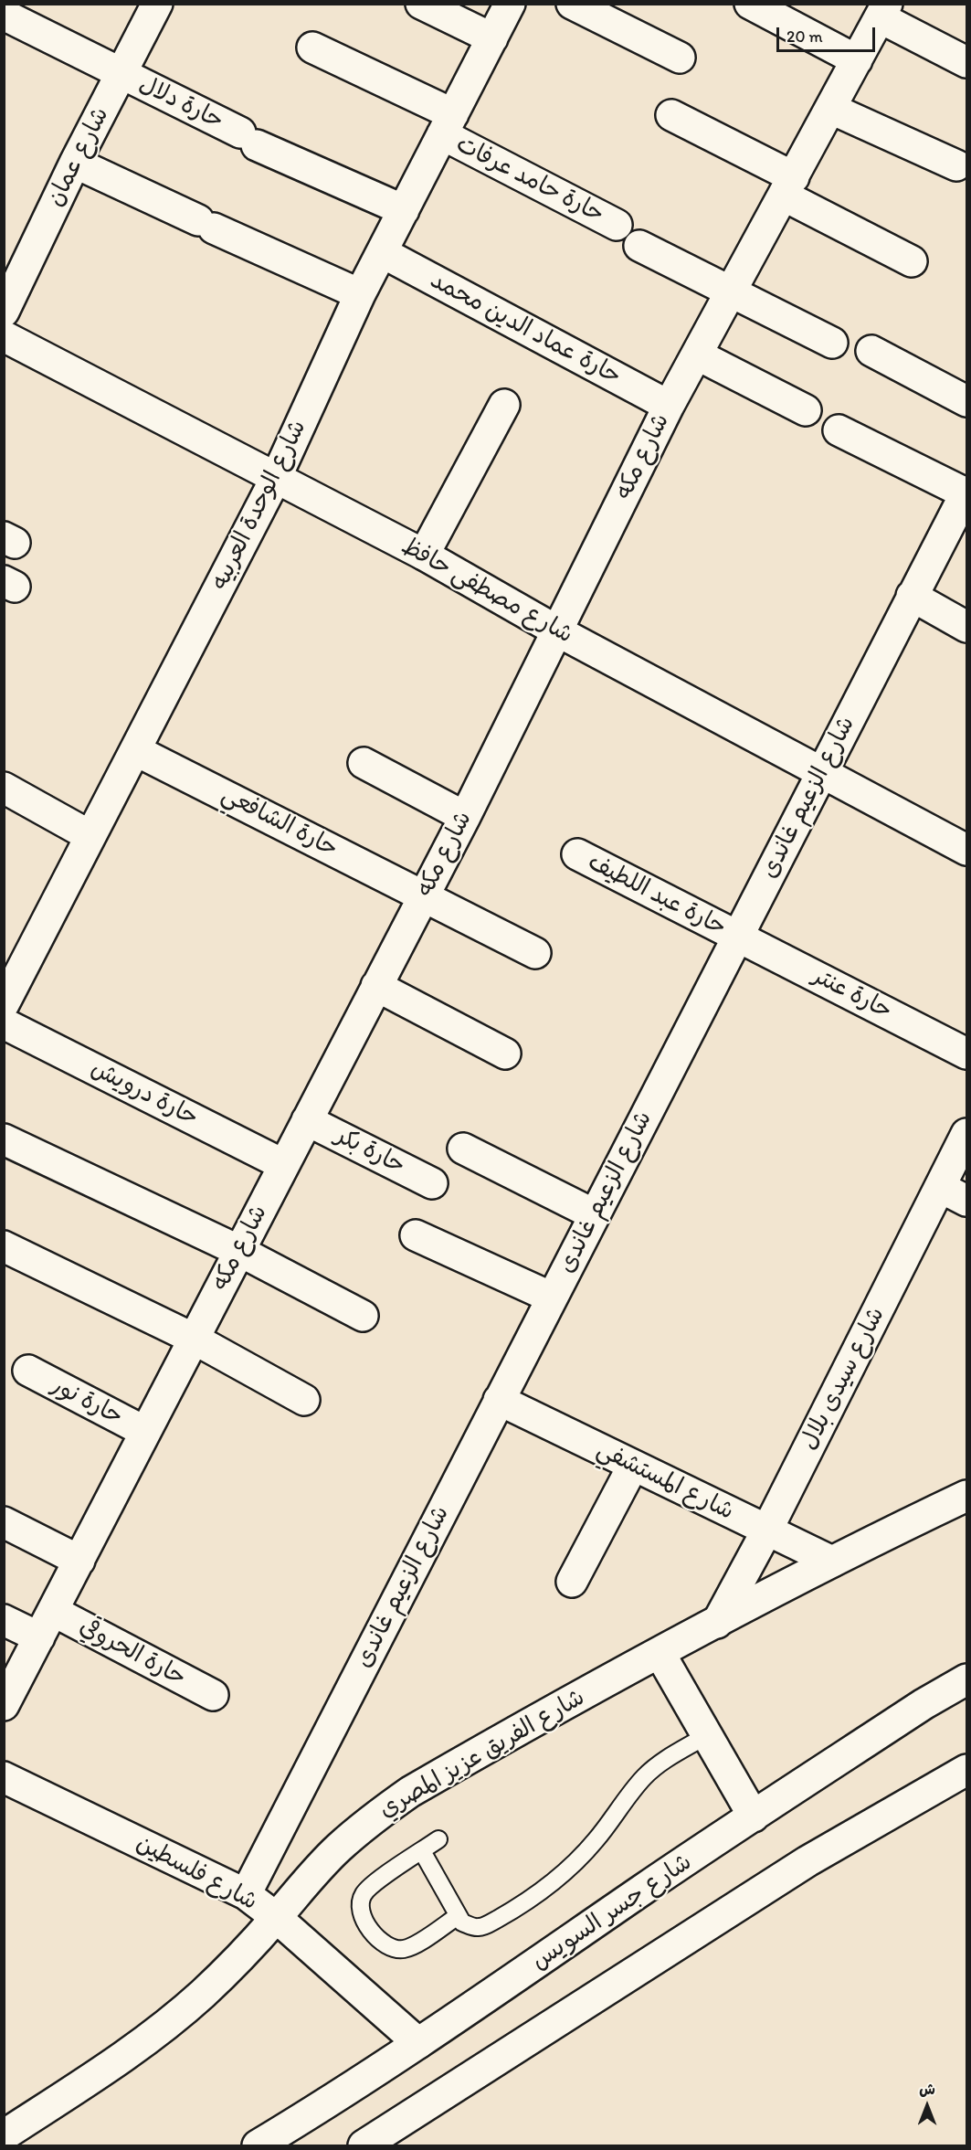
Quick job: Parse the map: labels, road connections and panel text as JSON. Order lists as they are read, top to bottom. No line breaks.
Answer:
{"streets":{"street":["حارة دلال","شارع عمان","حارة حامد عرفات","حارة عماد الدين محمد","شارع مكه","شارع الوحدة العربيه","شارع مصطفى حافظ","شارع الزعيم غاندى","حارة الشافعي","حارة عبد اللطيف","حارة عنتر","حارة درويش","حارة بكر","شارع سيدى بلال","حارة نور","شارع المستشفي","حارة الحروقي","شارع الفريق عزيز المصري","شارع فلسطين","شارع جسر السويس"]},"crossings":[["حارة دلال","شارع عمان"],["حارة دلال","شارع الوحدة العربيه"],["حارة حامد عرفات","شارع الوحدة العربيه"],["حارة عماد الدين محمد","شارع مكه"],["حارة عماد الدين محمد","شارع الوحدة العربيه"],["شارع مكه","شارع مصطفى حافظ"],["شارع مكه","حارة الشافعي"],["شارع مكه","حارة درويش"],["شارع مكه","حارة بكر"],["شارع مكه","حارة نور"],["شارع مكه","حارة الحروقي"],["شارع الوحدة العربيه","شارع مصطفى حافظ"],["شارع الوحدة العربيه","حارة الشافعي"],["شارع مصطفى حافظ","شارع الزعيم غاندى"],["شارع الزعيم غاندى","حارة عبد اللطيف"],["شارع الزعيم غاندى","حارة عنتر"],["شارع الزعيم غاندى","شارع المستشفي"],["شارع الزعيم غاندى","شارع فلسطين"],["حارة عبد اللطيف","حارة عنتر"],["شارع سيدى بلال","شارع المستشفي"],["شارع سيدى بلال","شارع الفريق عزيز المصري"],["شارع المستشفي","شارع الفريق عزيز المصري"],["شارع الفريق عزيز المصري","شارع فلسطين"],["شارع فلسطين","شارع جسر السويس"]],"scale_bar":"20 m","north":"top"}
